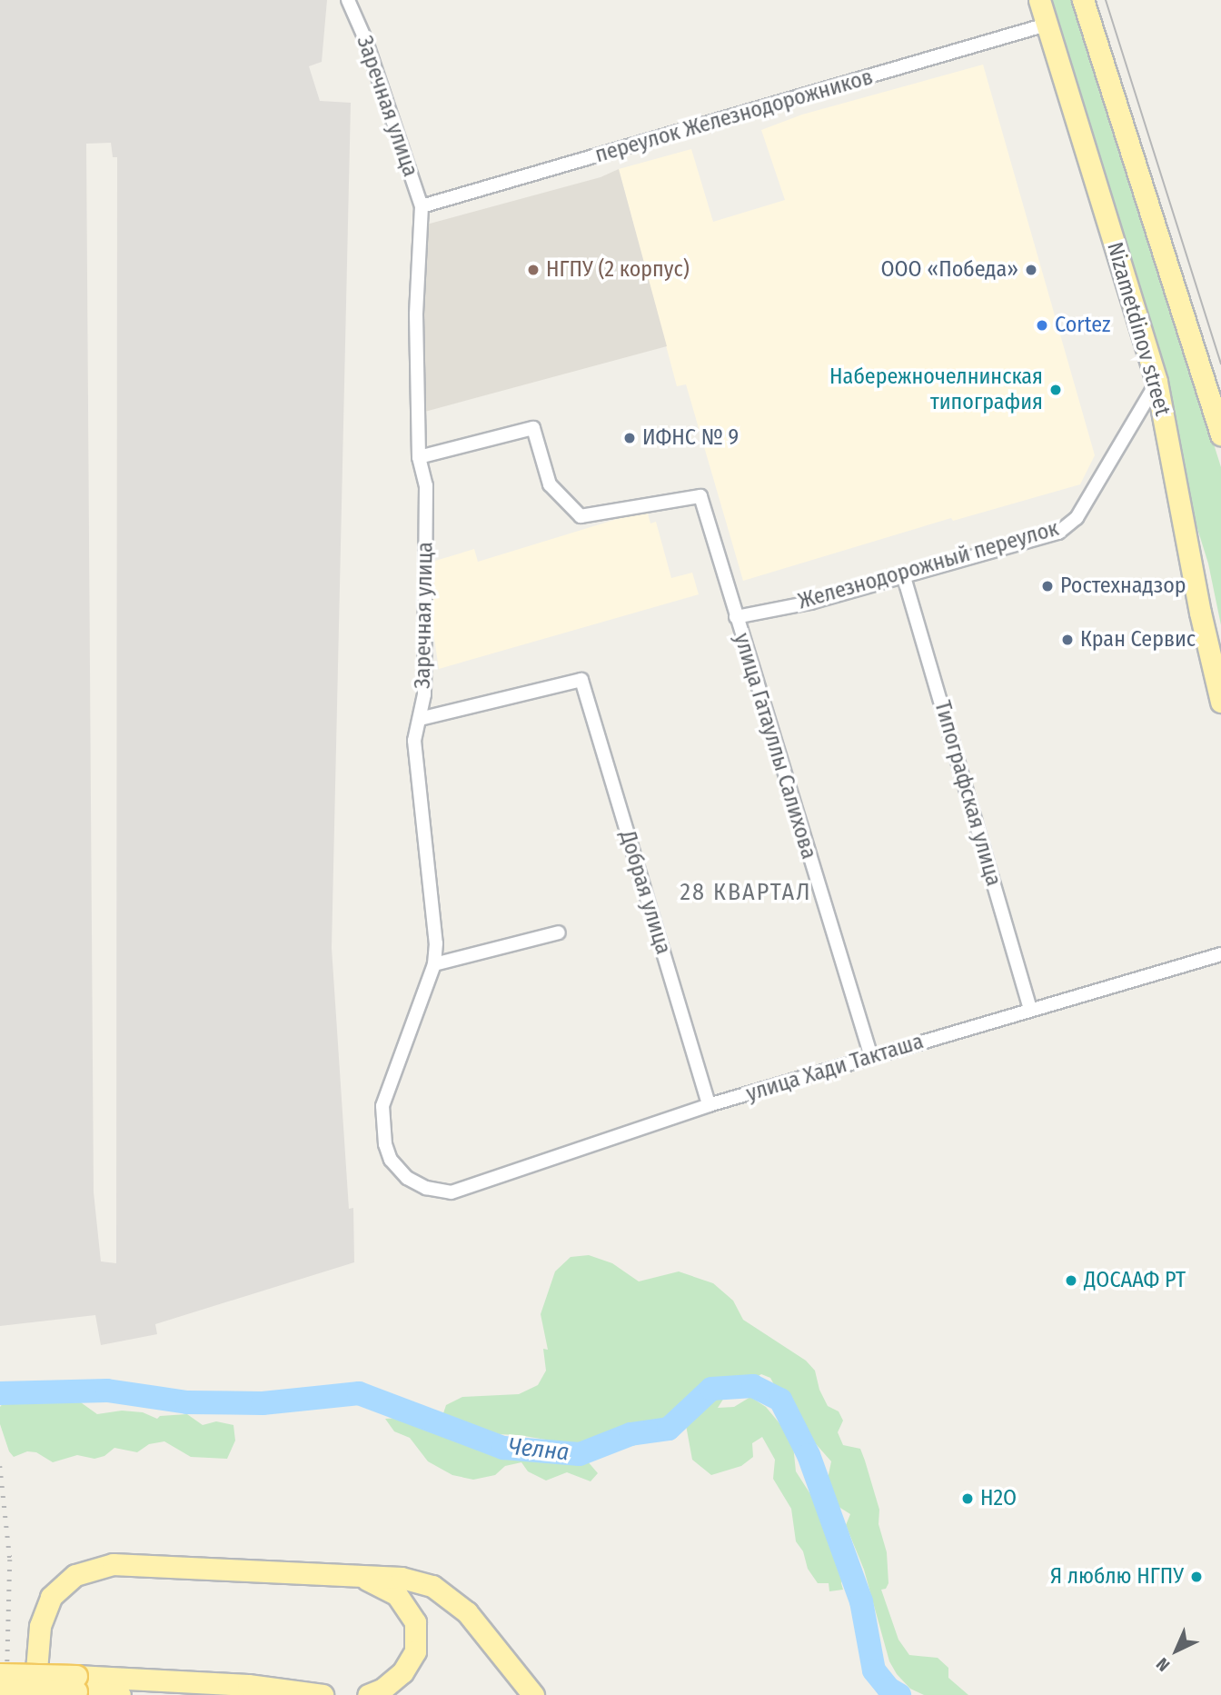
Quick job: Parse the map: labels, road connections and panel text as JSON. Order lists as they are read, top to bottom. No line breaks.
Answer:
{"streets":{"main road":["Nizametdinov street"],"street":["Заречная улица","переулок Железнодорожников","Железнодорожный переулок","улица Гатауллы Салихова","Типографская улица","Добрая улица","улица Хади Такташа"]},"crossings":[["Заречная улица","переулок Железнодорожников"],["Заречная улица","улица Гатауллы Салихова"],["Заречная улица","Добрая улица"],["Заречная улица","улица Хади Такташа"],["переулок Железнодорожников","Nizametdinov street"],["Nizametdinov street","Железнодорожный переулок"],["Железнодорожный переулок","улица Гатауллы Салихова"],["Железнодорожный переулок","Типографская улица"],["улица Гатауллы Салихова","улица Хади Такташа"],["Типографская улица","улица Хади Такташа"],["Добрая улица","улица Хади Такташа"]],"districts":["28 КВАРТАЛ"],"water":["Челна"],"places":["НГПУ (2 корпус)","ООО «Победа»","Cortez","Набережночелнинская типография","ИФНС № 9","Ростехнадзор","Кран Сервис","ДОСААФ РТ","H2O","Я люблю НГПУ"],"north":"bottom left"}
